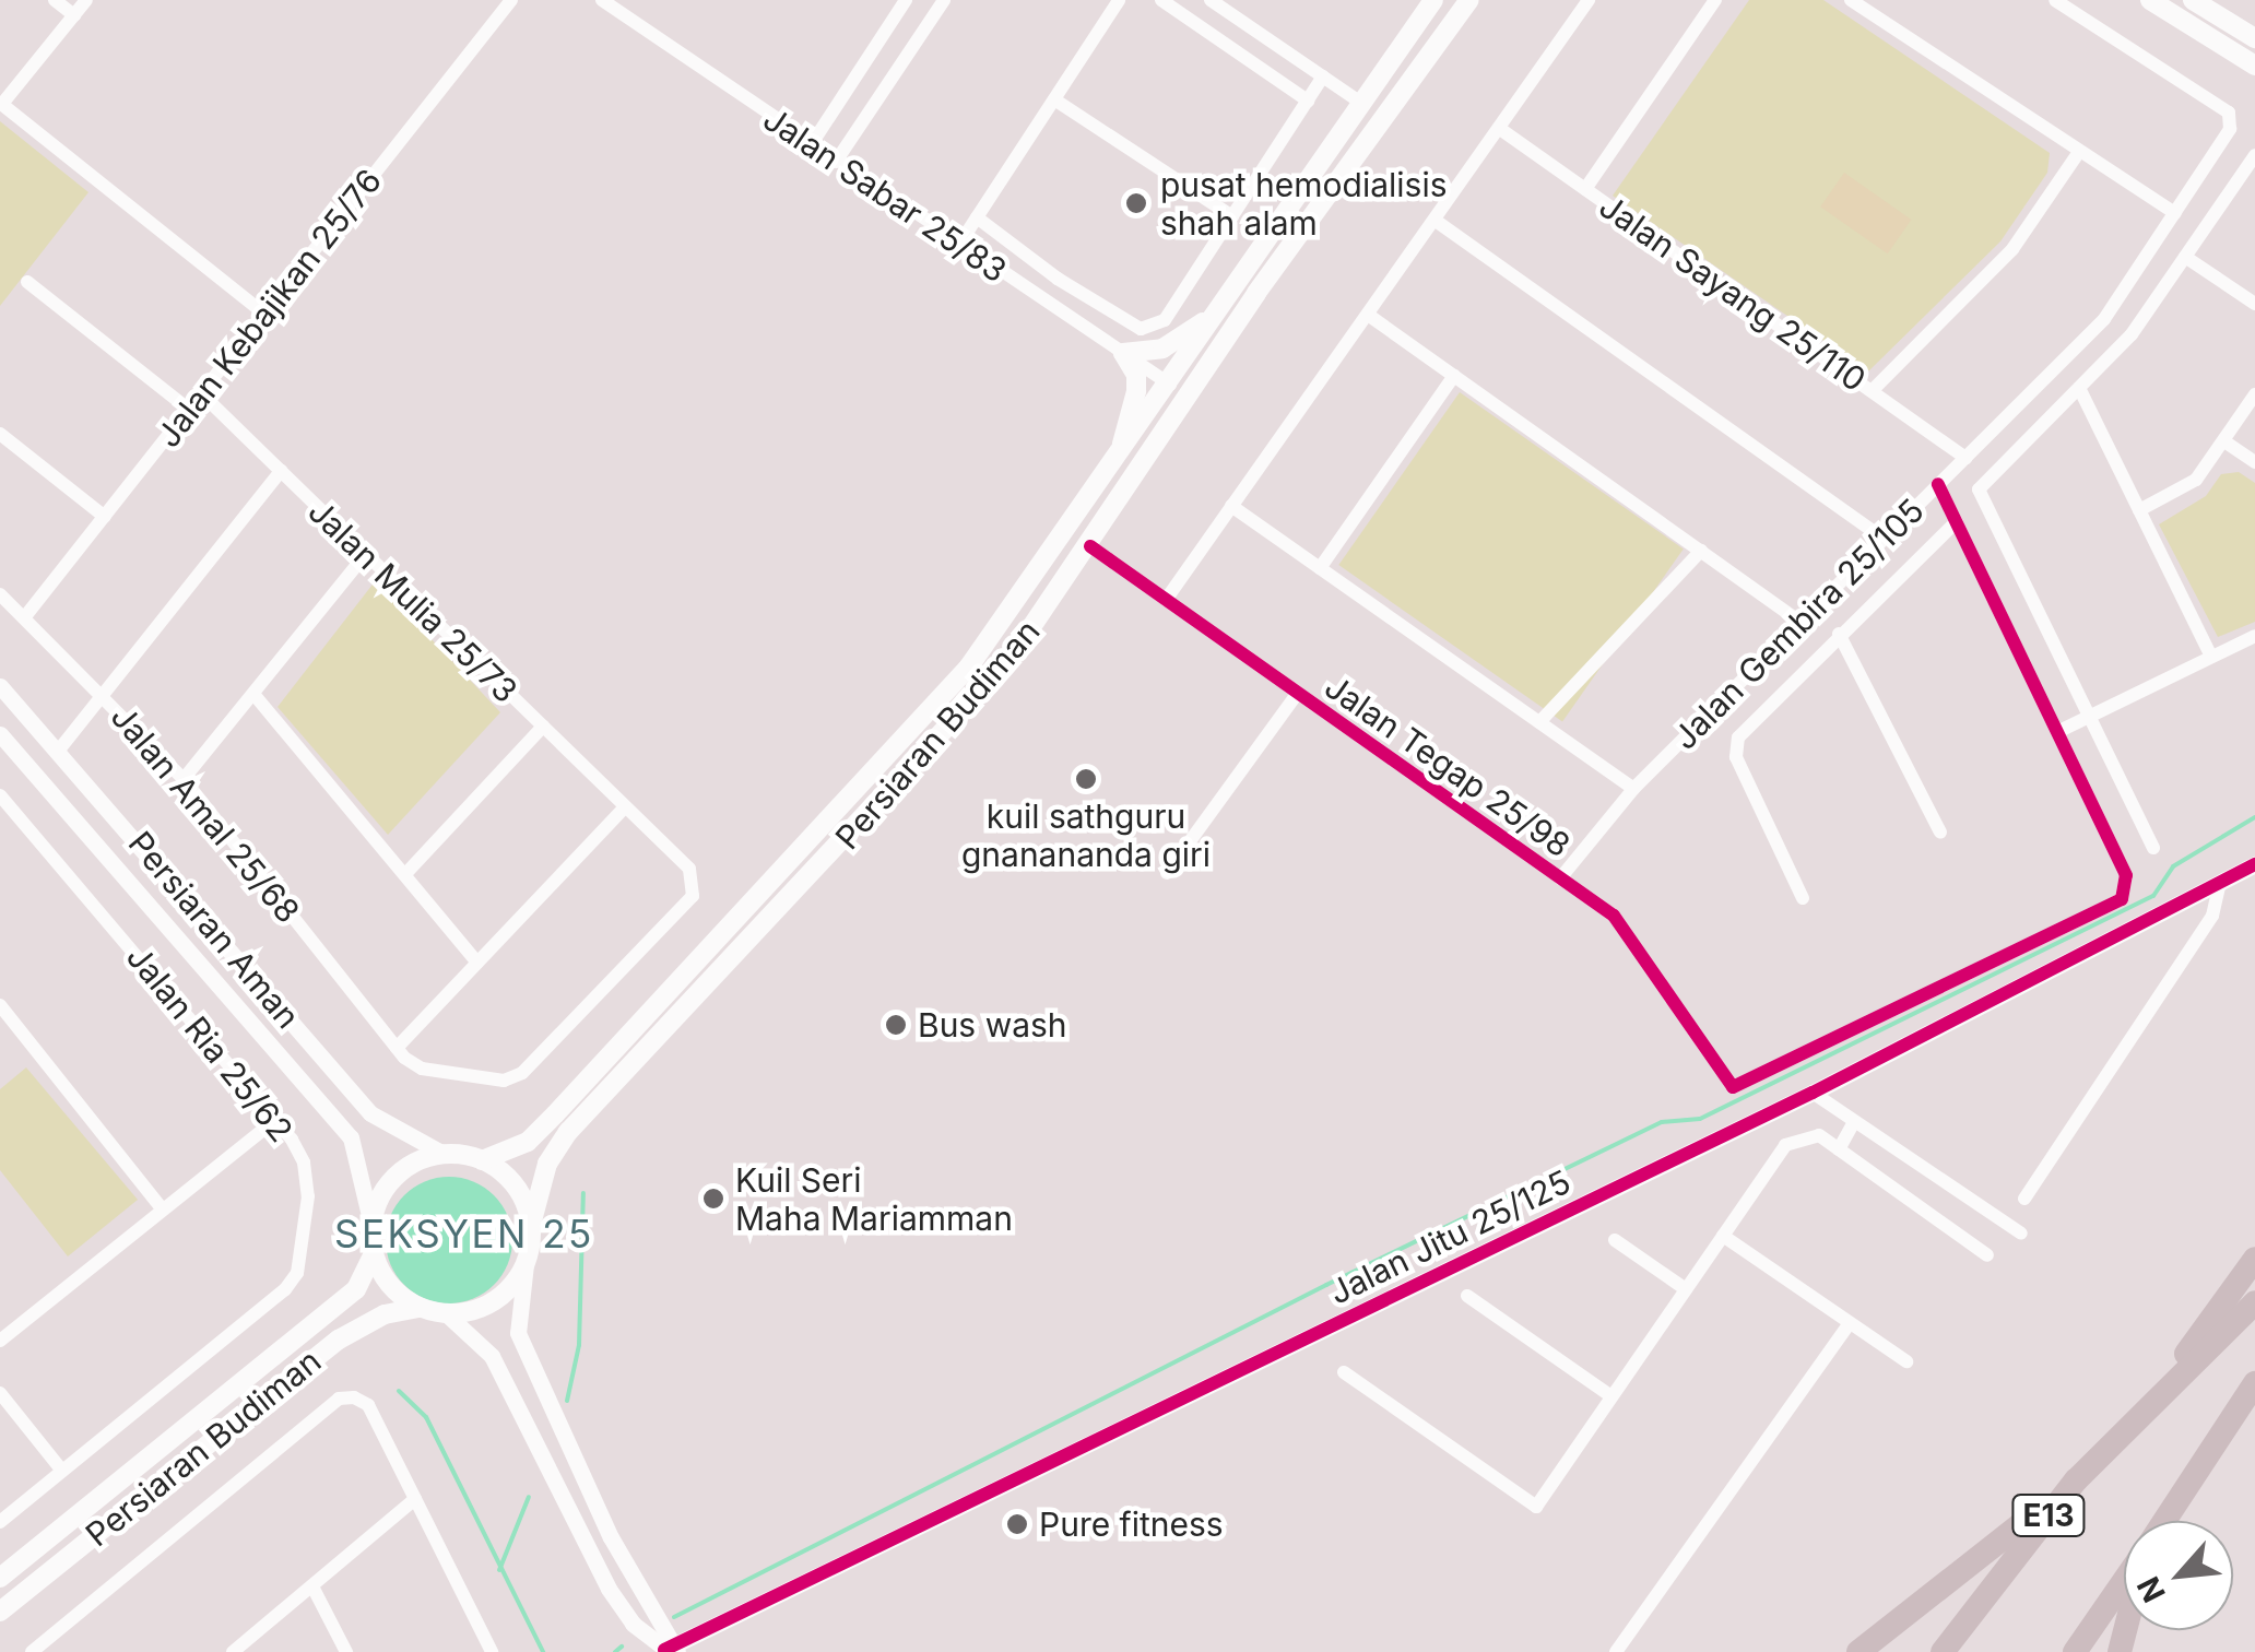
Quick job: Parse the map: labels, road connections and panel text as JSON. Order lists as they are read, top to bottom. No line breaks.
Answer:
{"streets":{"highway":["E13"],"main road":["Persiaran Budiman"],"street":["Jalan Sabar 25/83","Jalan Sayang 25/110","Jalan Kebajikan 25/76","Jalan Mulia 25/73","Jalan Gembira 25/105","Jalan Tegap 25/98","Jalan Amal 25/68","Persiaran Aman","Jalan Ria 25/62","Jalan Jitu 25/125"]},"crossings":[["Jalan Sabar 25/83","Persiaran Budiman"],["Jalan Sayang 25/110","Jalan Gembira 25/105"],["Jalan Kebajikan 25/76","Jalan Mulia 25/73"],["Jalan Kebajikan 25/76","Jalan Amal 25/68"],["Jalan Mulia 25/73","Jalan Amal 25/68"],["Jalan Gembira 25/105","Jalan Tegap 25/98"],["Persiaran Budiman","Jalan Tegap 25/98"],["Persiaran Budiman","Persiaran Aman"]],"districts":["SEKSYEN 25"],"places":["pusat hemodialisis shah alam","kuil sathguru gnanananda giri","Bus wash","Kuil Seri Maha Mariamman","Pure fitness"],"north":"bottom left"}
